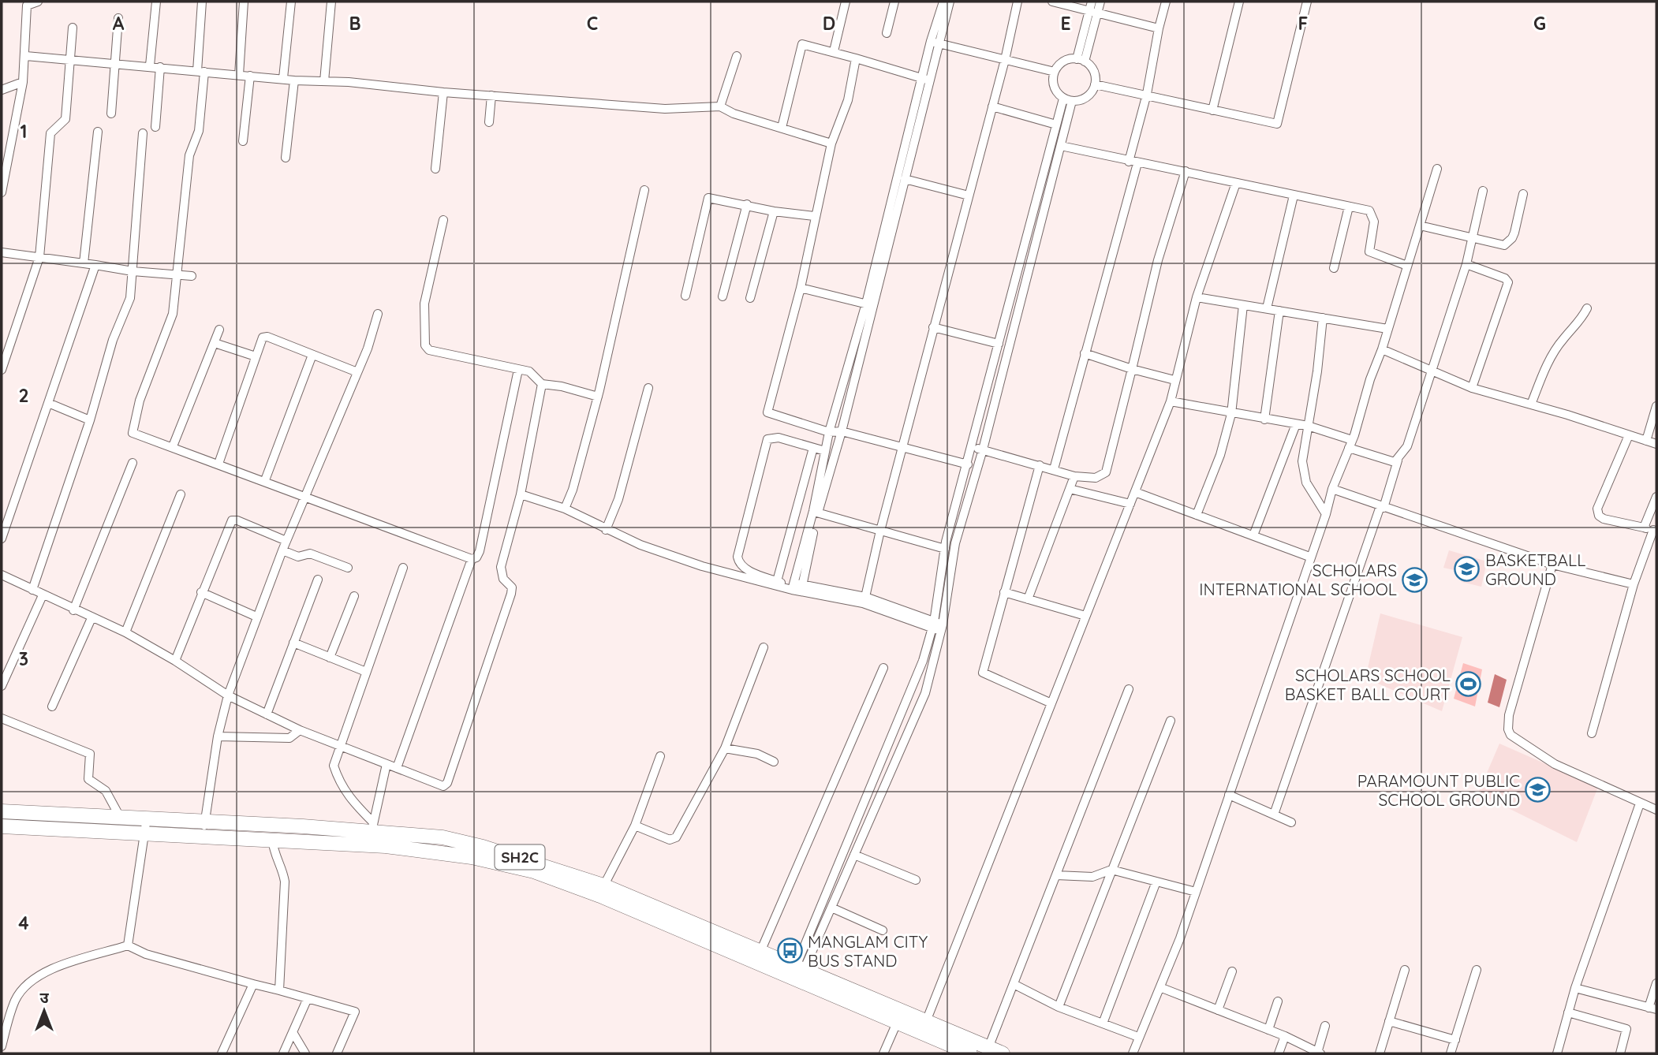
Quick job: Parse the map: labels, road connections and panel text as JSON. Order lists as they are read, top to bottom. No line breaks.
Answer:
{"streets":{"main road":["SH2C"]},"places":{"school or university":["BASKETBALL GROUND","SCHOLARS INTERNATIONAL SCHOOL","PARAMOUNT PUBLIC SCHOOL GROUND"],"sports":["SCHOLARS SCHOOL BASKET BALL COURT"],"bus stop":["MANGLAM CITY BUS STAND"]},"north":"top","grid":{"columns":["A","B","C","D","E","F","G"],"rows":["1","2","3","4"]}}
